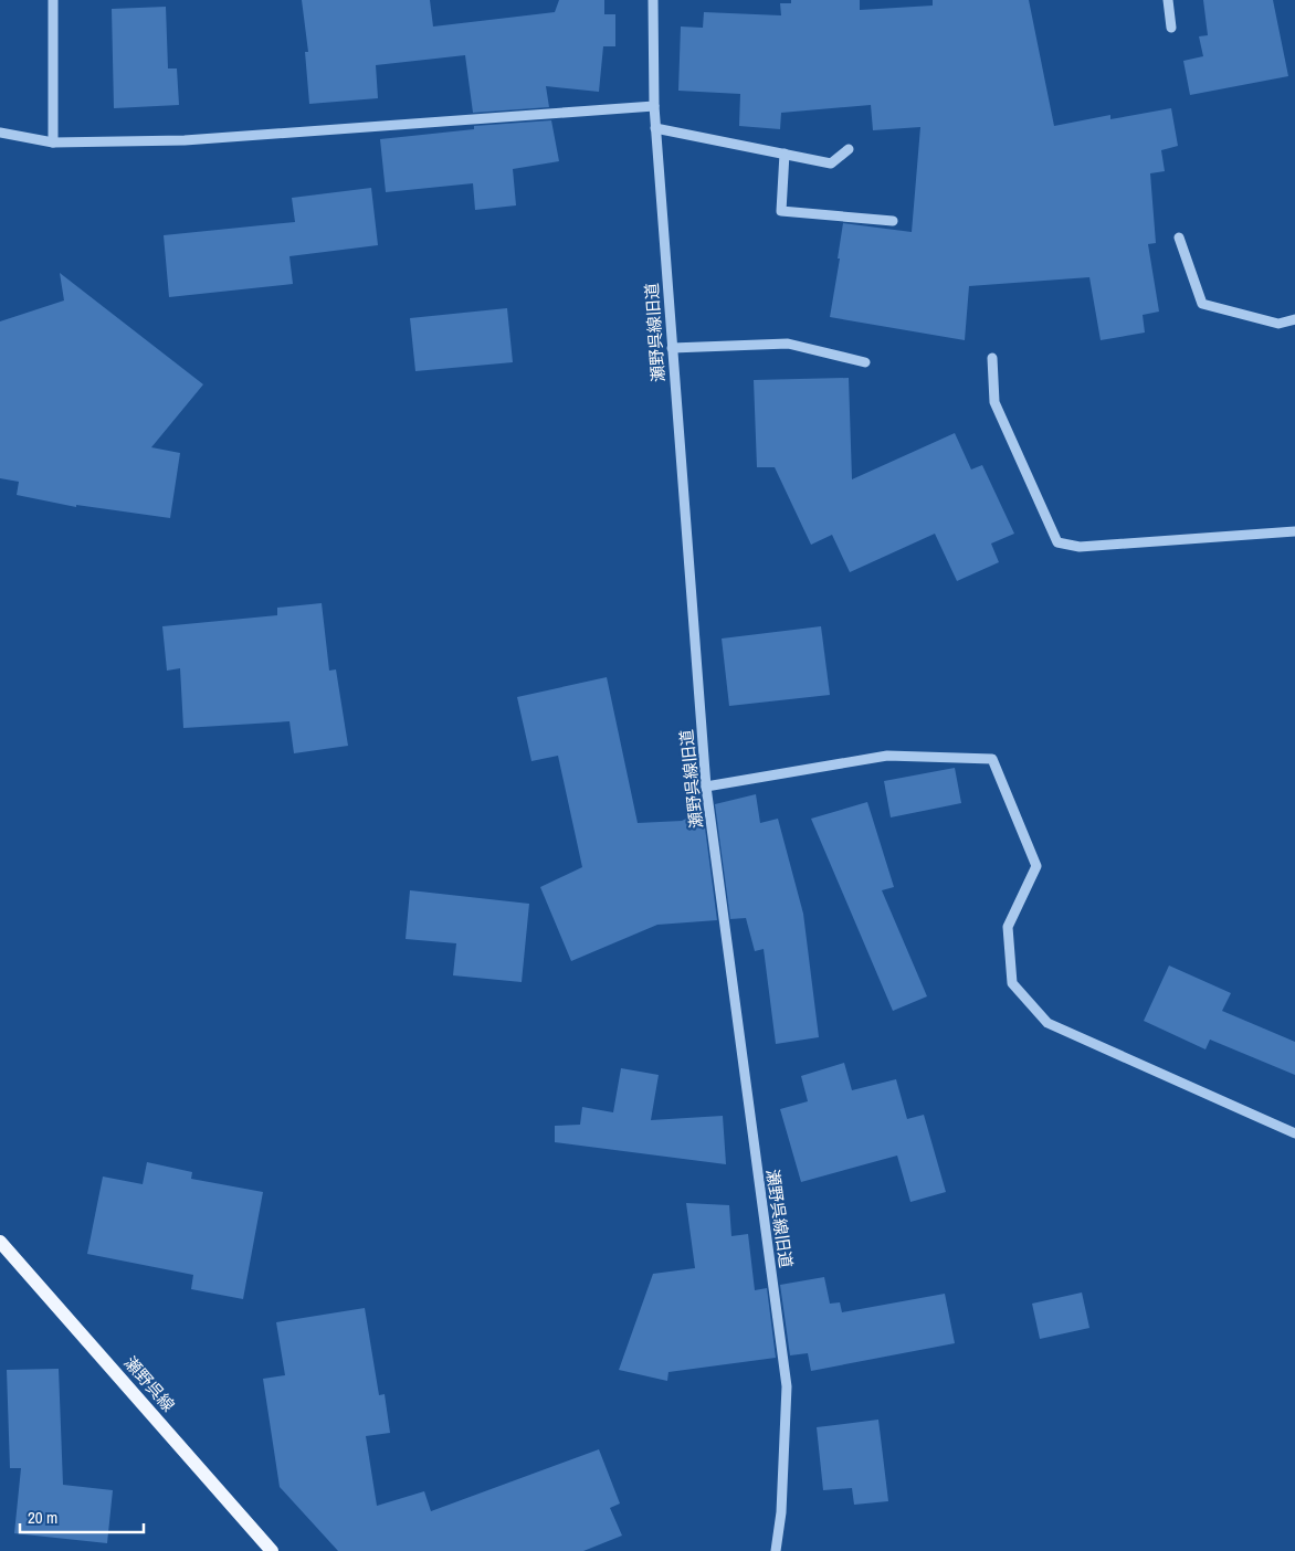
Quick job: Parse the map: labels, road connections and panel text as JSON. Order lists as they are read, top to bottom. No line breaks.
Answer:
{"streets":{"main road":["瀬野呉線"],"street":["瀬野呉線旧道"]},"scale_bar":"20 m"}
